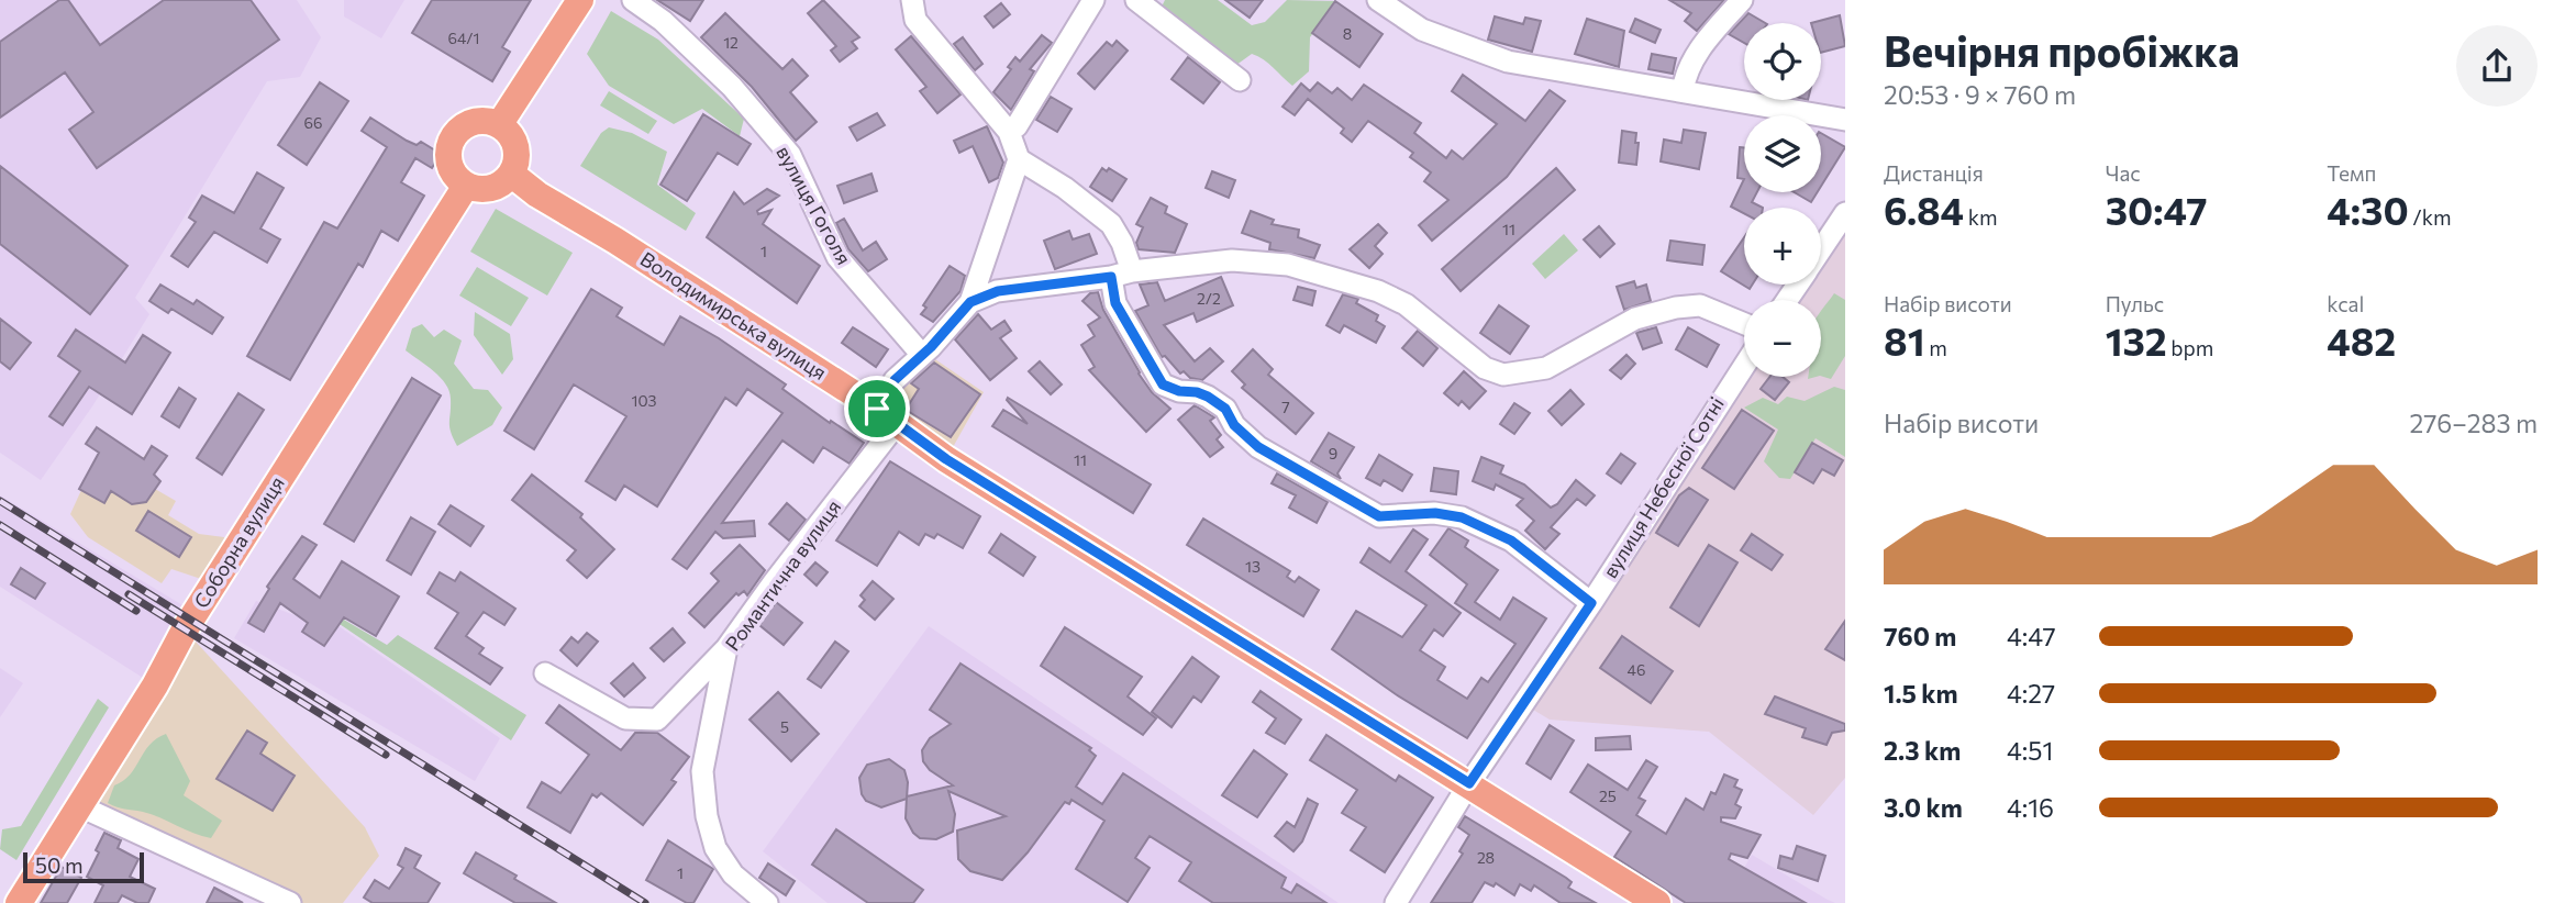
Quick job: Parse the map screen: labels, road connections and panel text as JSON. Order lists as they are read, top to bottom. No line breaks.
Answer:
{"streets":{"main road":["Володимирська вулиця","Соборна вулиця"],"street":["вулиця Гоголя","вулиця Небесної Сотні","Романтична вулиця"]},"crossings":[["вулиця Гоголя","Романтична вулиця"],["Володимирська вулиця","вулиця Небесної Сотні"],["Володимирська вулиця","Соборна вулиця"],["Володимирська вулиця","Романтична вулиця"]],"house_numbers":["8","64/1","12","66","11","1","2/2","103","7","9","11","13","46","5","25","28","1"],"scale_bar":"50 m","page":{"heading":["Вечірня пробіжка","20:53 · 9 × 760 m"],"map_buttons":["+","−"],"stats":[["Дистанція","6.84 km"],["Час","30:47"],["Темп","4:30 /km"],["Набір висоти","81 m"],["Пульс","132 bpm"],["kcal","482"]],"chart":["Набір висоти","276–283 m"],"list":[{"name":"760 m","note":"4:47"},{"name":"1.5 km","note":"4:27"},{"name":"2.3 km","note":"4:51"},{"name":"3.0 km","note":"4:16"}],"scale":"50 m"}}
